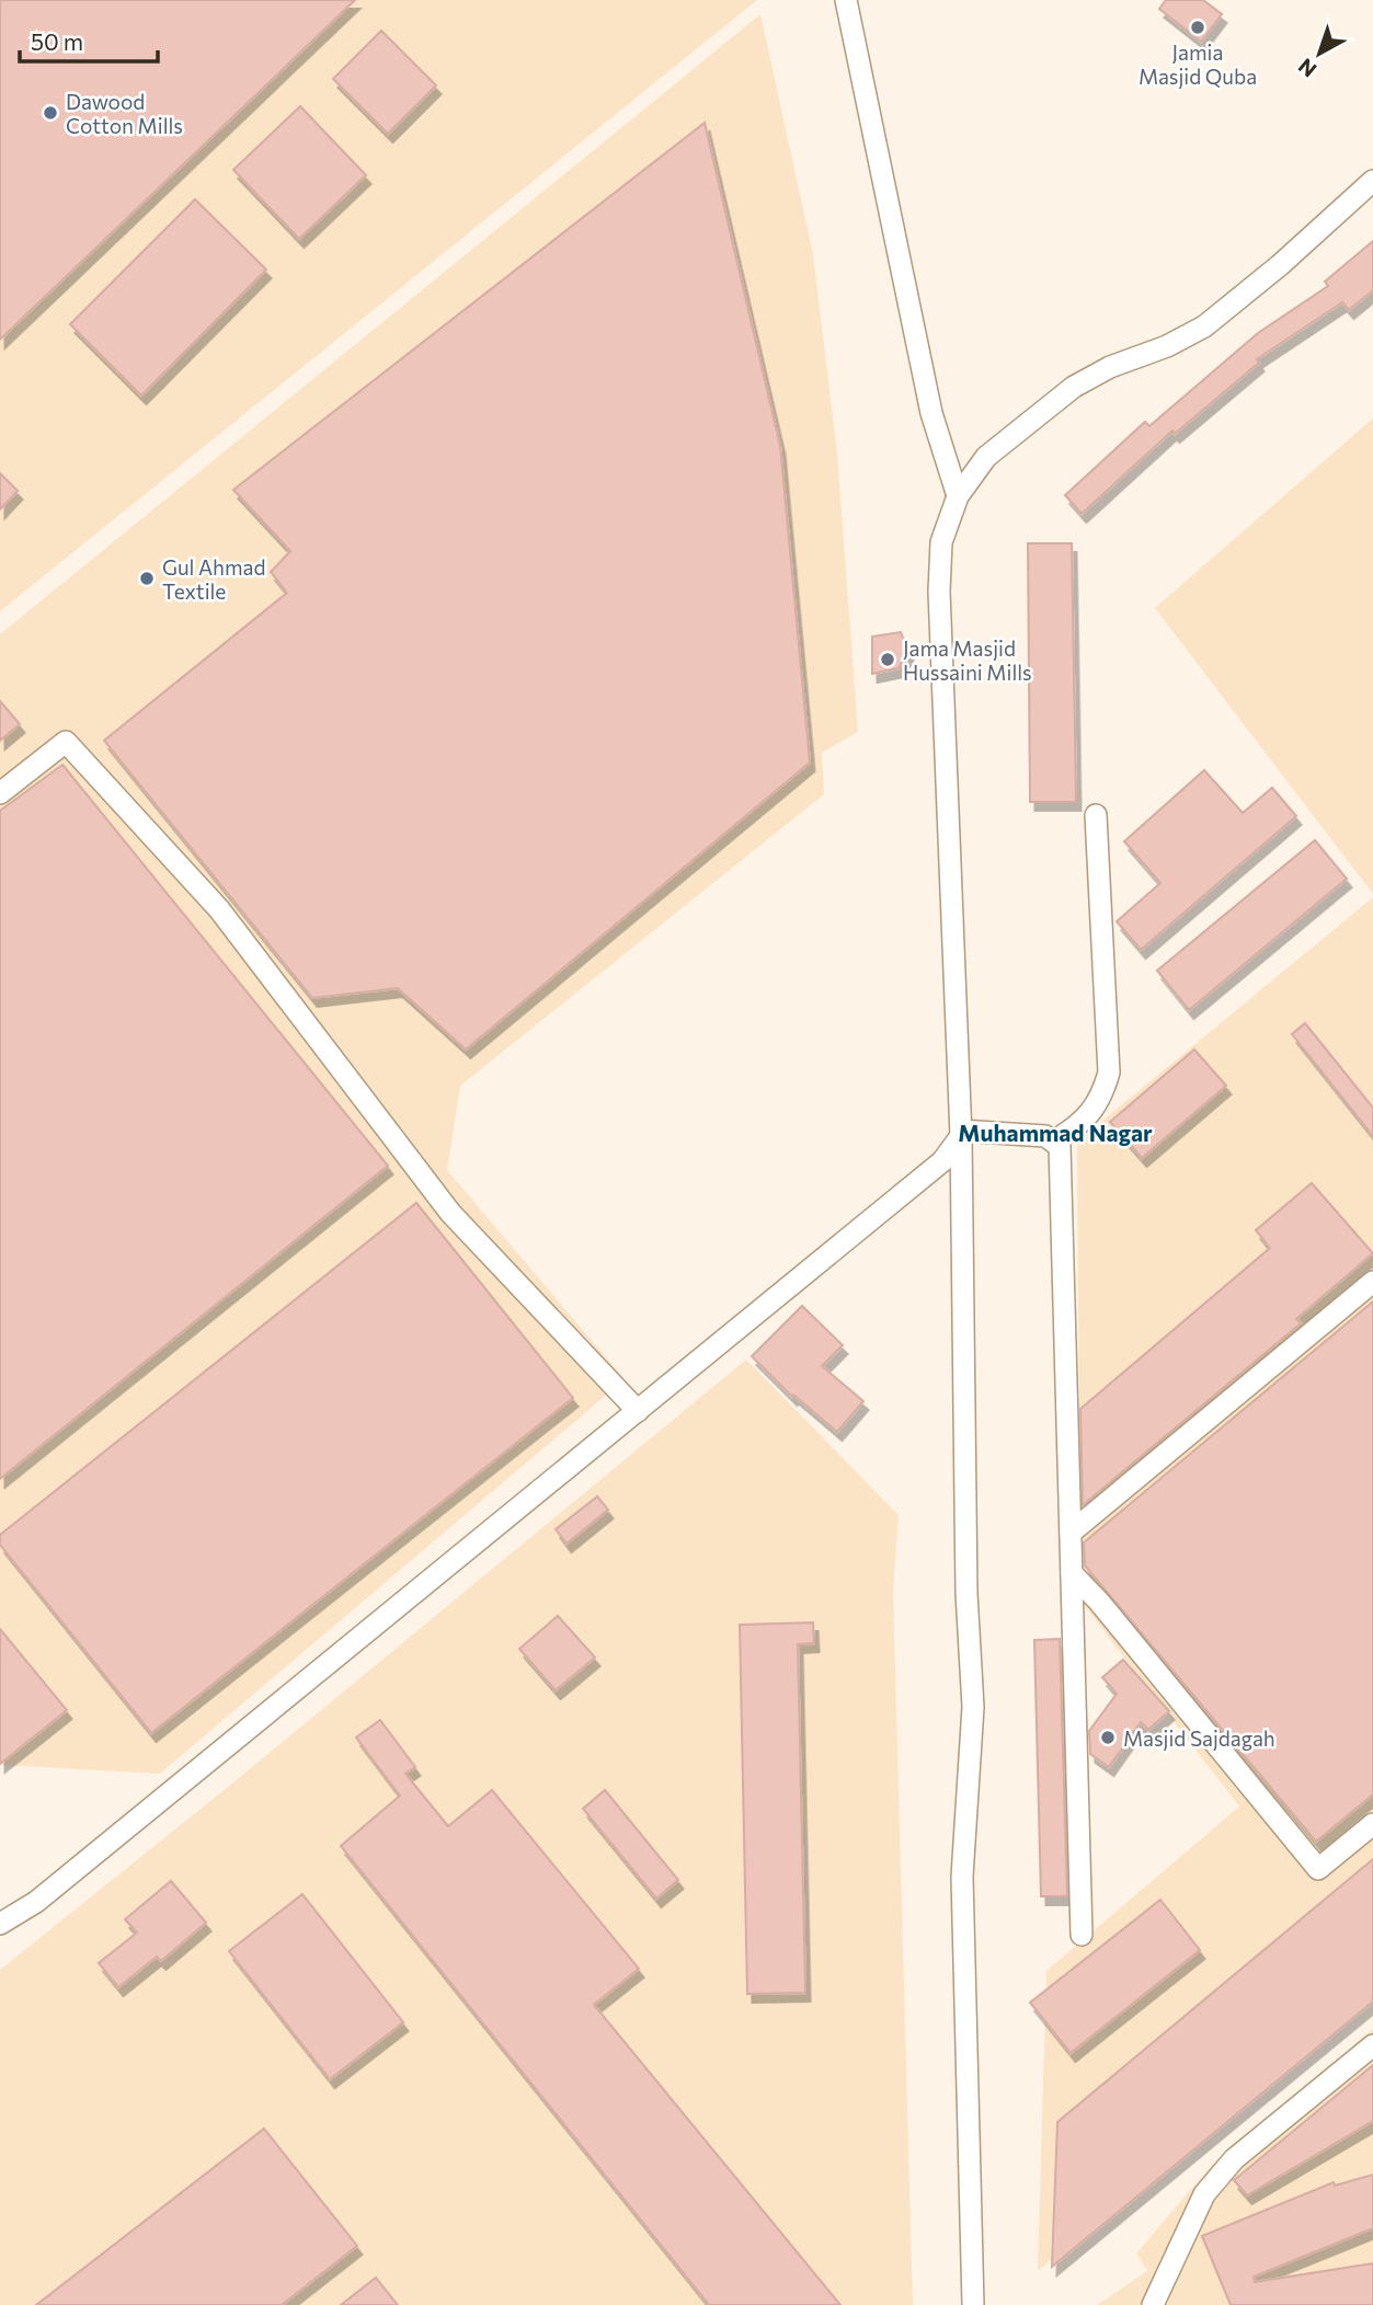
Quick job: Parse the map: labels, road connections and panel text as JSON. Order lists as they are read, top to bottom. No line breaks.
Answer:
{"districts":["Muhammad Nagar"],"places":["Jamia Masjid Quba","Dawood Cotton Mills","Gul Ahmad Textile","Jama Masjid Hussaini Mills","Masjid Sajdagah"],"scale_bar":"50 m","north":"bottom left"}
